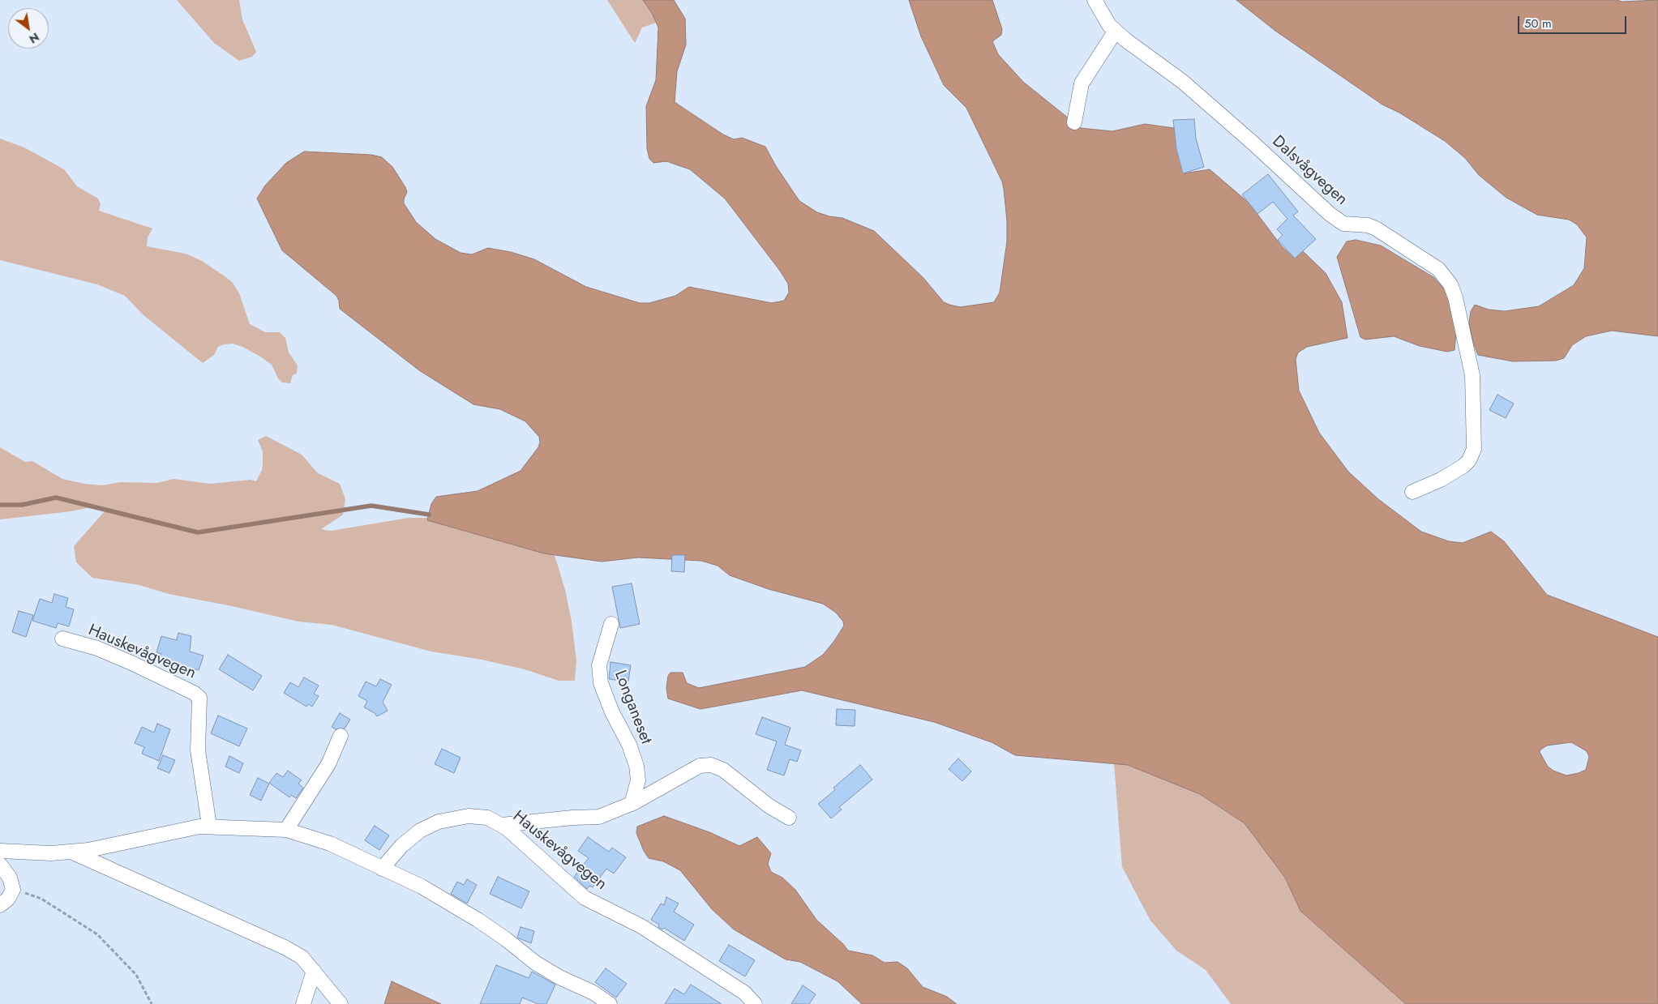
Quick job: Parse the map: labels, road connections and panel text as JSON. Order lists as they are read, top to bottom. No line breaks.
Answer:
{"streets":{"street":["Dalsvågvegen","Hauskevågvegen","Longaneset"]},"scale_bar":"50 m","north":"bottom right"}
